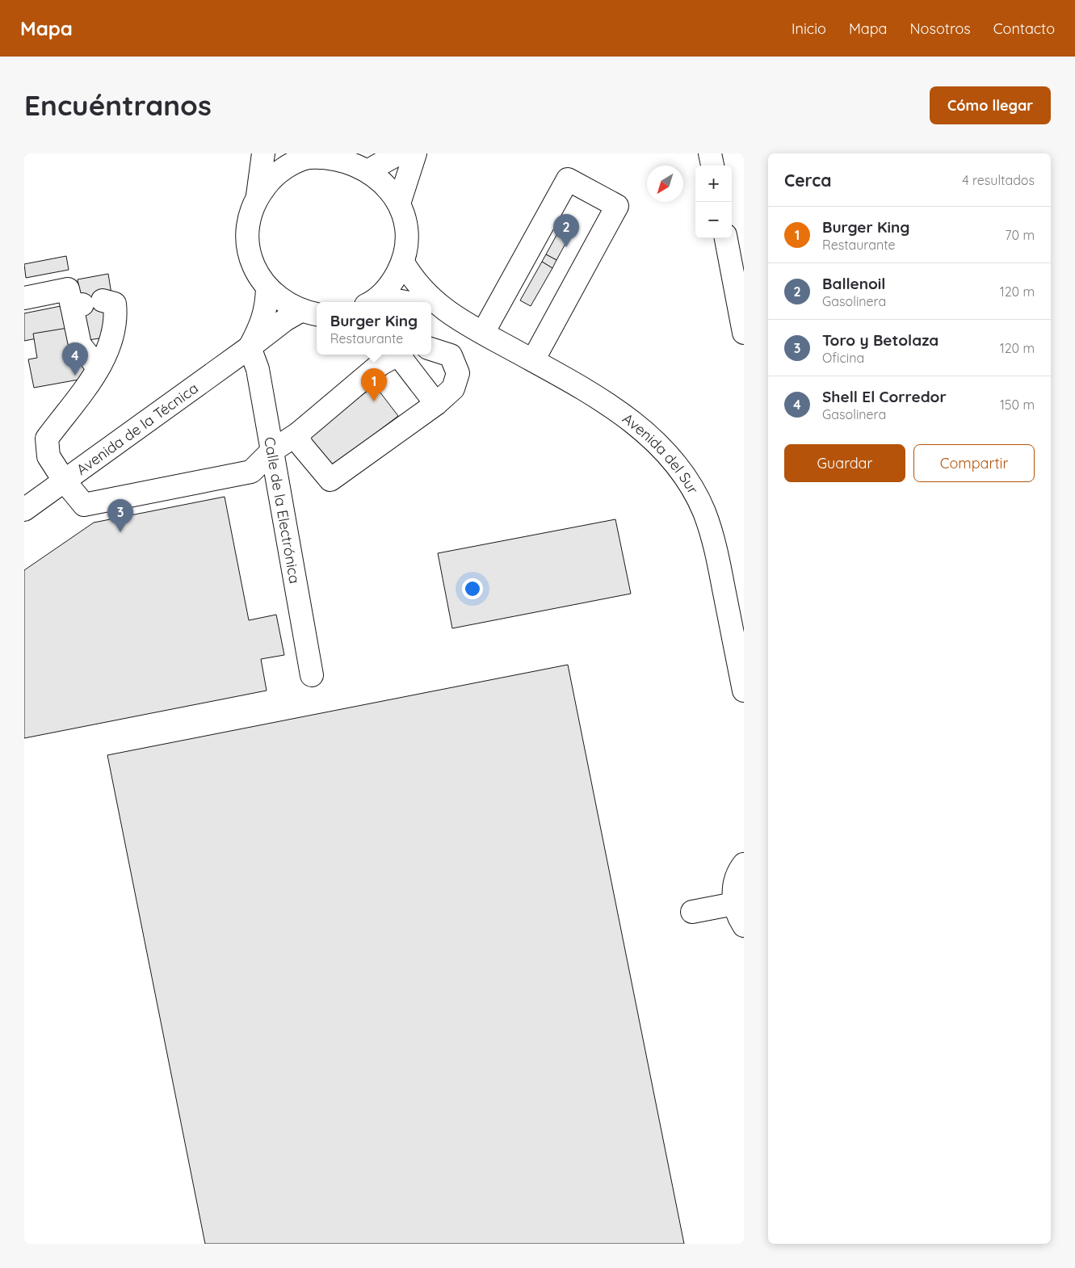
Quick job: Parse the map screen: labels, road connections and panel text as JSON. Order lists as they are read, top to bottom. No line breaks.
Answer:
{"streets":{"street":["Avenida de la Técnica","Avenida del Sur","Calle de la Electrónica"]},"crossings":[["Avenida de la Técnica","Calle de la Electrónica"]],"north":"bottom left","page":{"header":"Mapa","nav":["Inicio","Mapa","Nosotros","Contacto"],"buttons":["Cómo llegar",["Guardar","Compartir"]],"title":"Encuéntranos","heading":["Cerca","4 resultados"],"map_buttons":["+","−"],"list":[{"mark":"1","name":"Burger King","note":"Restaurante","value":"70 m"},{"mark":"2","name":"Ballenoil","note":"Gasolinera","value":"120 m"},{"mark":"3","name":"Toro y Betolaza","note":"Oficina","value":"120 m"},{"mark":"4","name":"Shell El Corredor","note":"Gasolinera","value":"150 m"}],"pins":["2","4","1","3"],"popup":["Burger King","Restaurante"]}}
